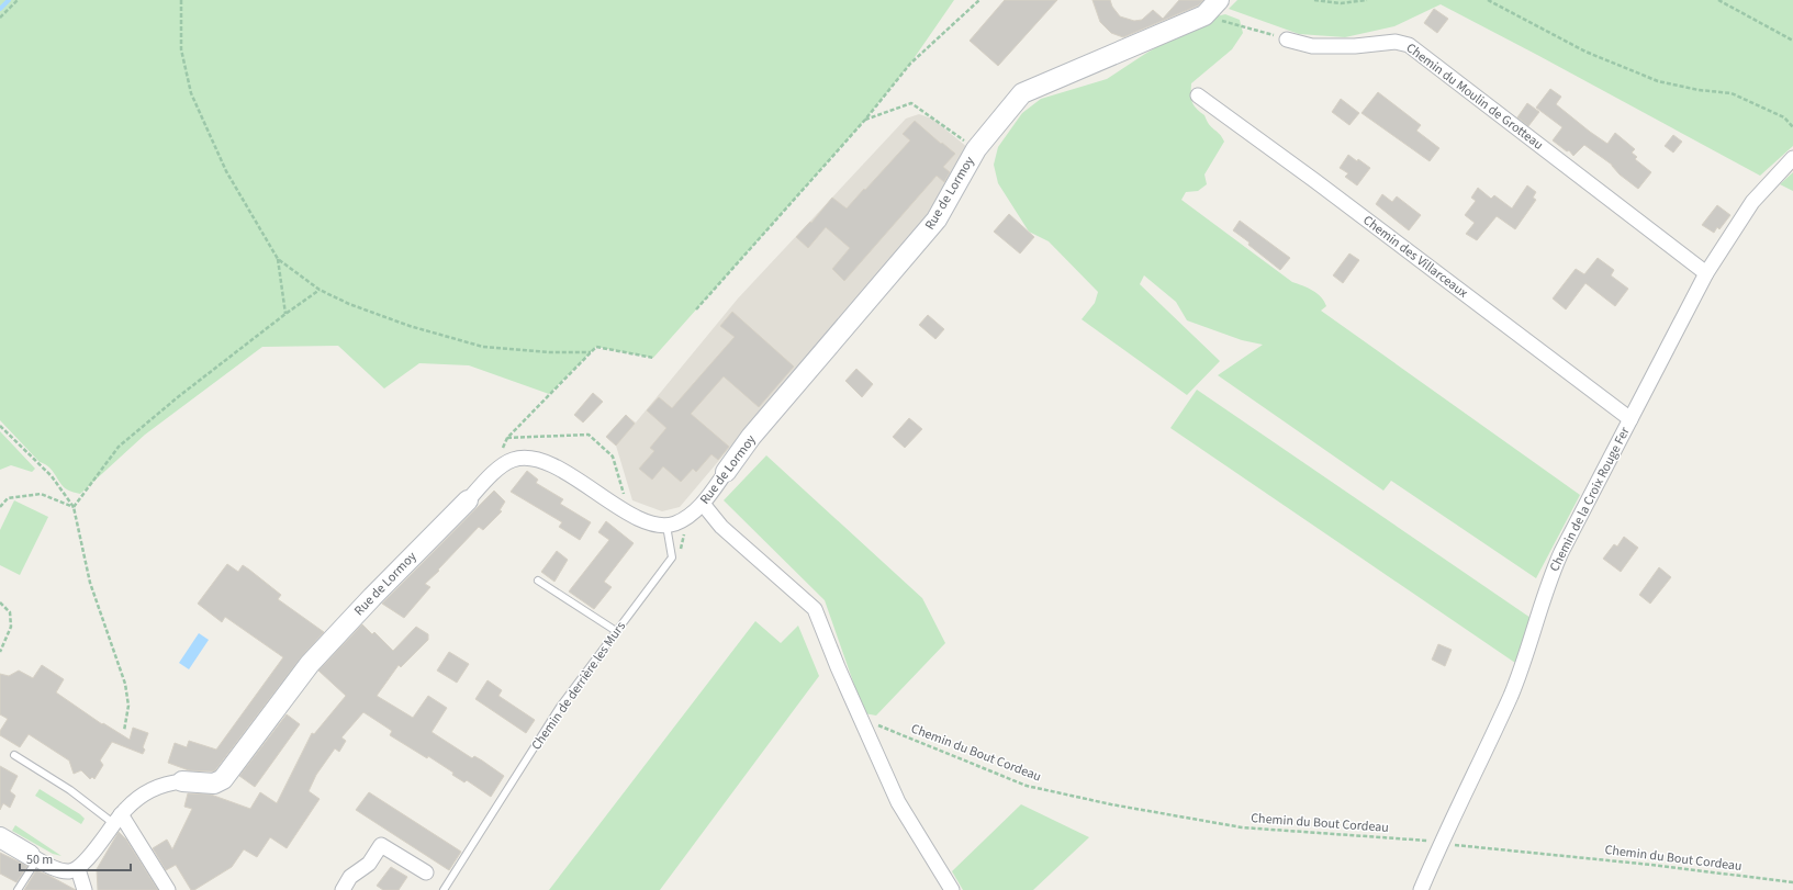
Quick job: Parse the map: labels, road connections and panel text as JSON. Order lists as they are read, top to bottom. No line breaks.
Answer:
{"streets":{"street":["Chemin du Moulin de Grotteau","Rue de Lormoy","Chemin des Villarceaux","Chemin de la Croix Rouge Fer"],"lane":["Chemin de derrière les Murs"],"path":["Chemin du Bout Cordeau"]},"crossings":[["Chemin du Moulin de Grotteau","Chemin de la Croix Rouge Fer"],["Rue de Lormoy","Chemin de derrière les Murs"],["Chemin des Villarceaux","Chemin de la Croix Rouge Fer"],["Chemin de la Croix Rouge Fer","Chemin du Bout Cordeau"]],"scale_bar":"50 m"}
